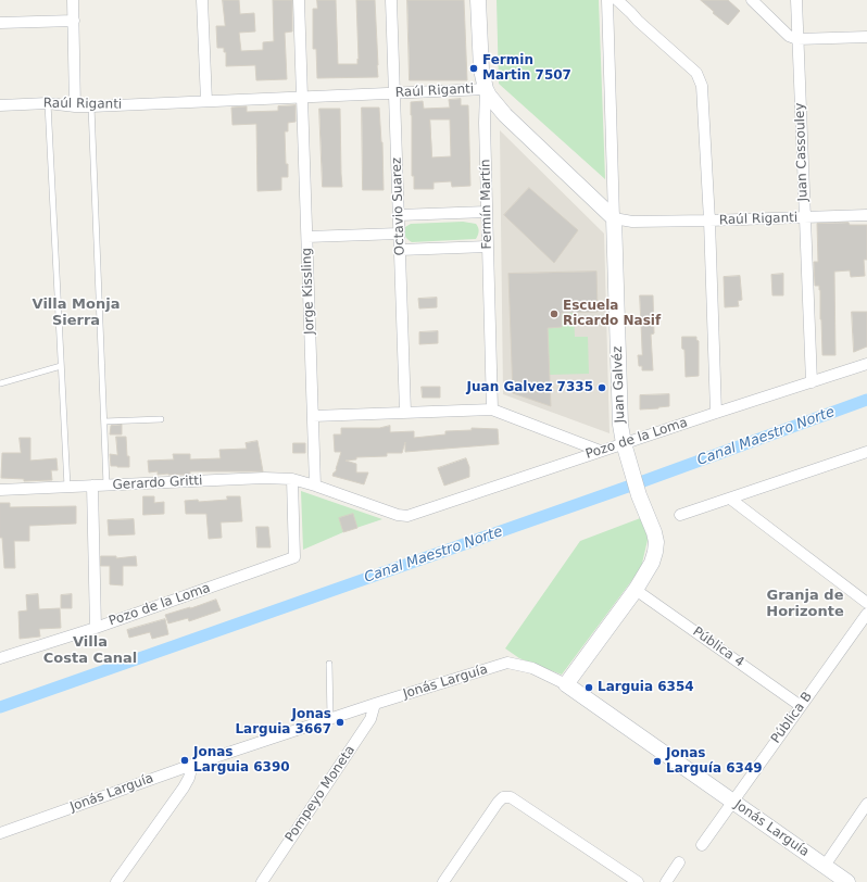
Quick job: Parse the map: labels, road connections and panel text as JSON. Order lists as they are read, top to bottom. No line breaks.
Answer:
{"streets":{"main road":["Raúl Riganti","Fermín Martín","Juan Galvéz","Jonás Larguía"],"street":["Juan Cassouley","Octavio Suarez","Jorge Kissling","Pozo de la Loma","Gerardo Gritti","Pública 4","Pública B","Pompeyo Moneta"]},"crossings":[["Raúl Riganti","Juan Cassouley"],["Raúl Riganti","Fermín Martín"],["Raúl Riganti","Octavio Suarez"],["Raúl Riganti","Jorge Kissling"],["Raúl Riganti","Juan Galvéz"],["Juan Cassouley","Pozo de la Loma"],["Jorge Kissling","Pozo de la Loma"],["Jorge Kissling","Gerardo Gritti"],["Juan Galvéz","Pozo de la Loma"],["Juan Galvéz","Pública 4"],["Juan Galvéz","Jonás Larguía"],["Pozo de la Loma","Gerardo Gritti"],["Pública 4","Pública B"],["Jonás Larguía","Pública B"],["Jonás Larguía","Pompeyo Moneta"]],"districts":["Villa Monja Sierra","Granja de Horizonte","Villa Costa Canal"],"water":["Canal Maestro Norte"],"places":["Fermin Martin 7507","Escuela Ricardo Nasif","Juan Galvez 7335","Larguia 6354","Jonas Larguia 3667","Jonas Larguia 6390","Jonas Larguía 6349"]}
